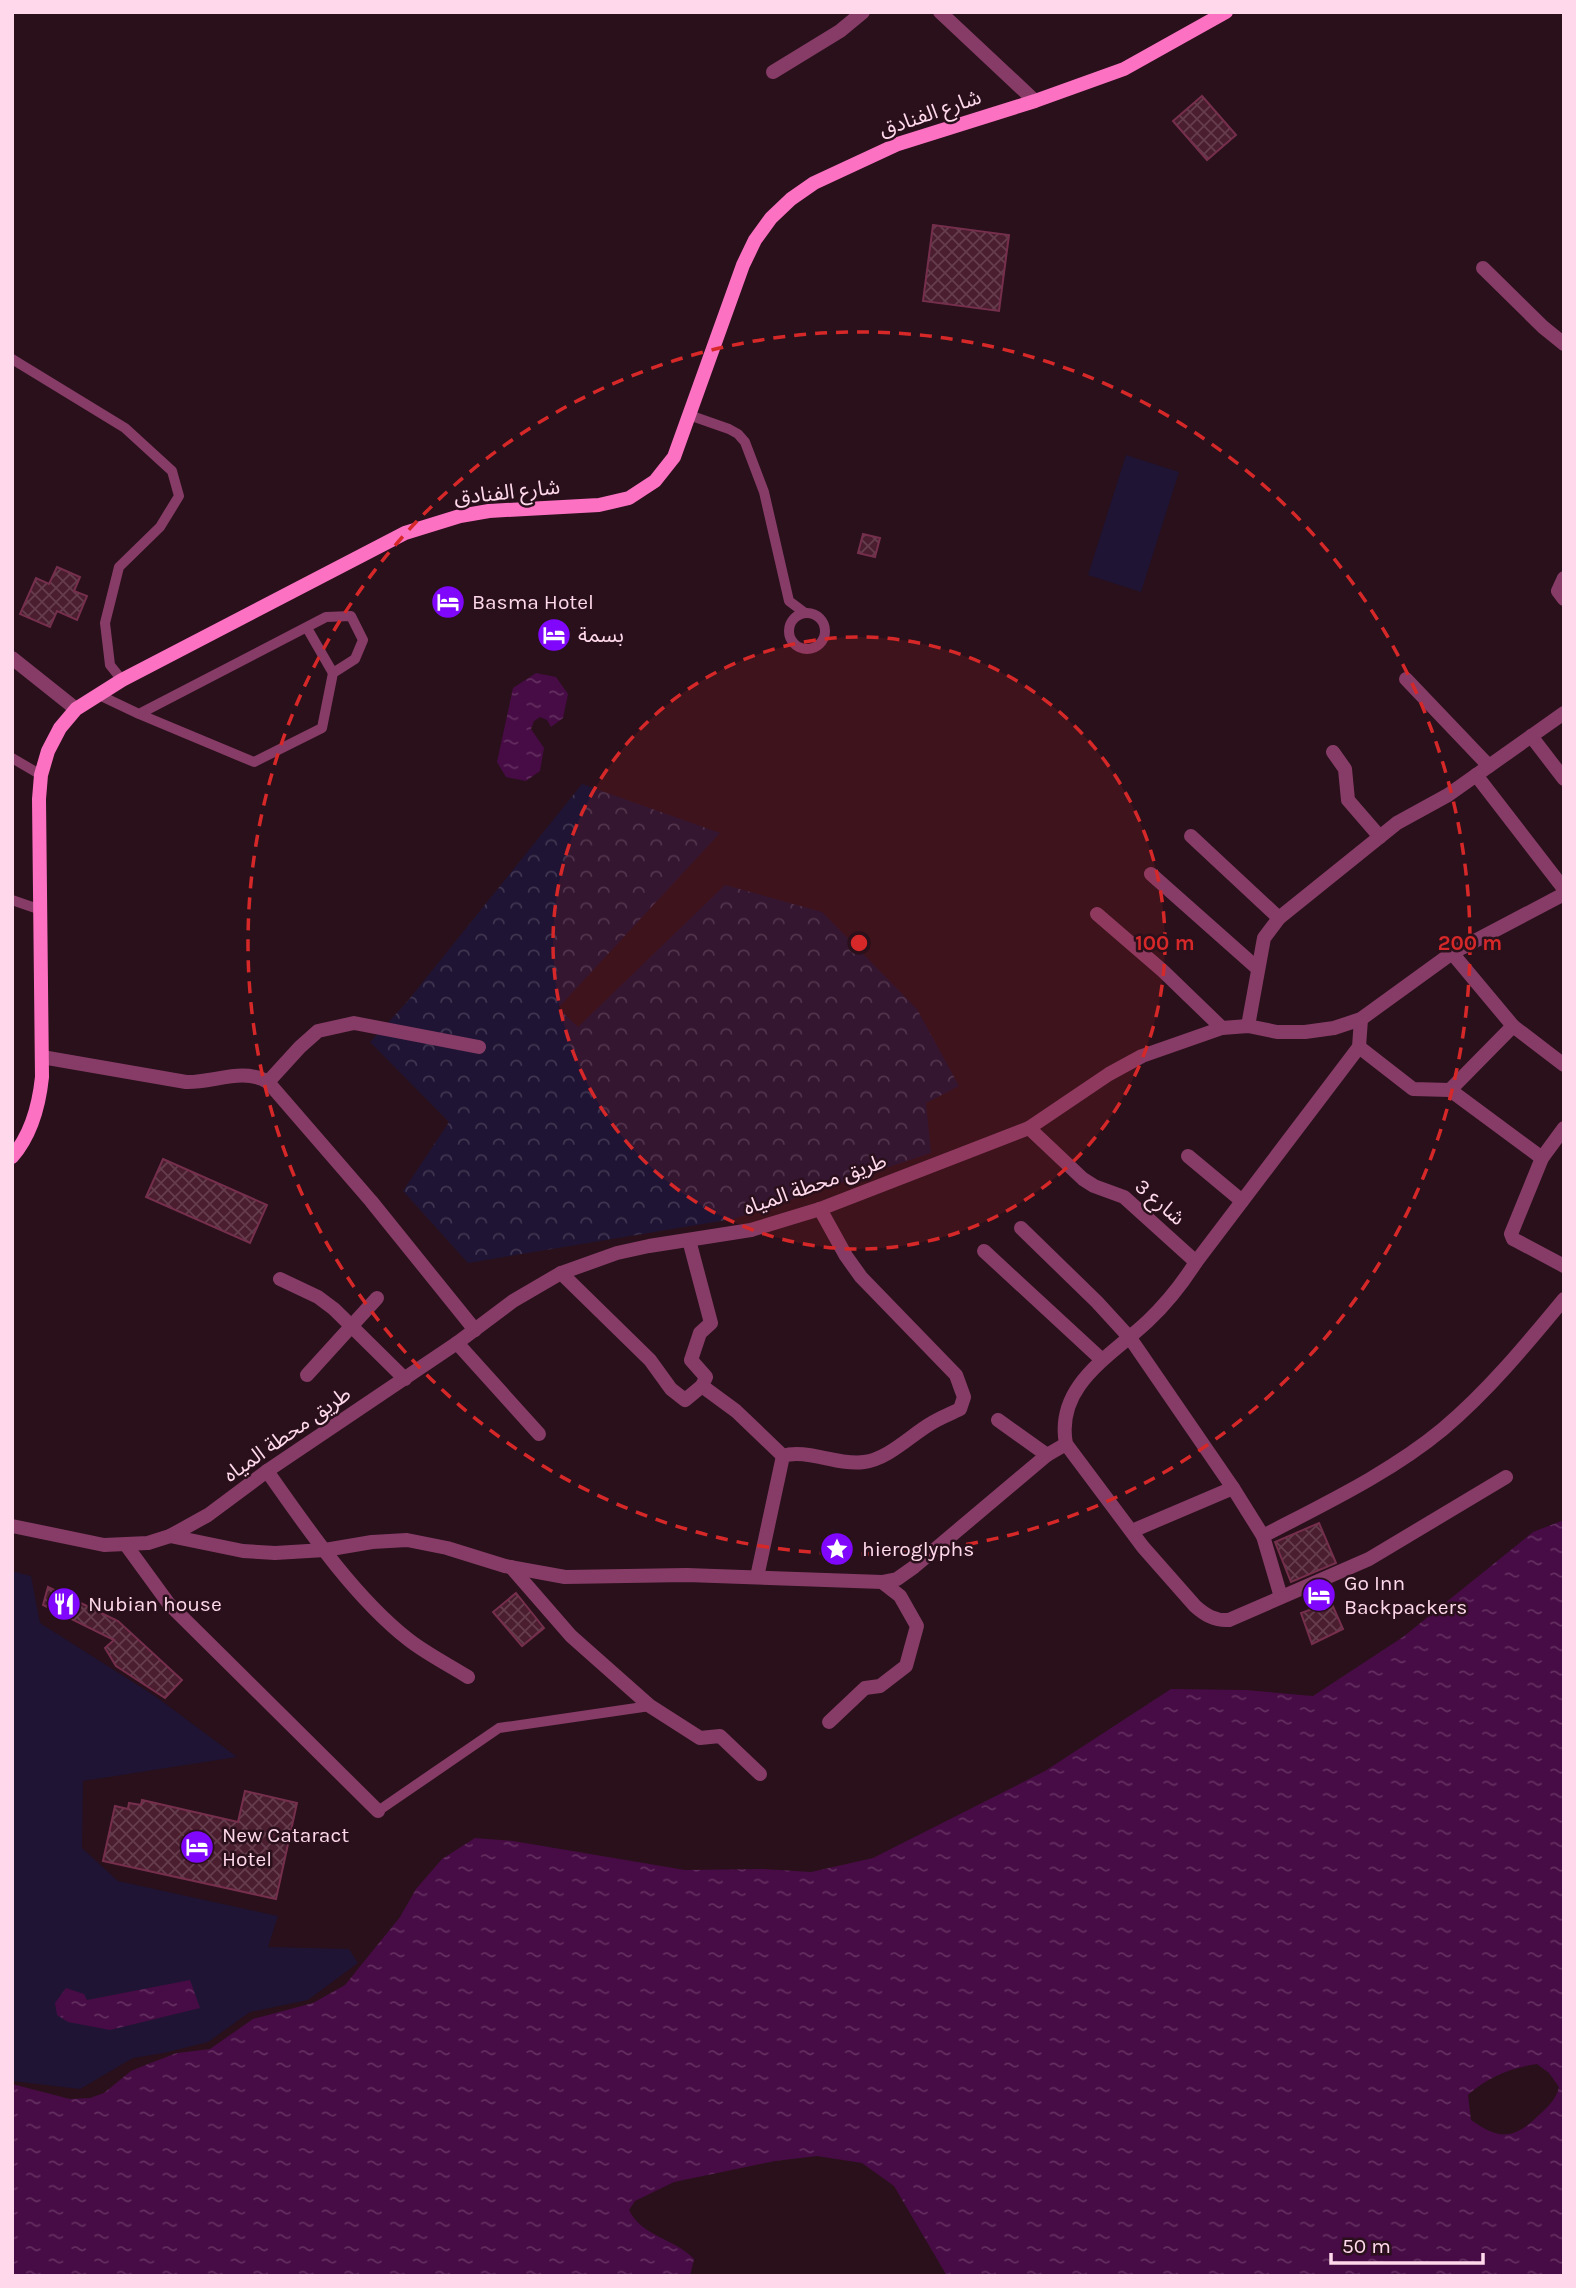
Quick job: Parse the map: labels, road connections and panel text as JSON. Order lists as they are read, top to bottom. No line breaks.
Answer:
{"streets":{"street":["شارع الفنادق","طريق محطة المياه","شارع 3"]},"crossings":[["طريق محطة المياه","شارع 3"]],"places":{"hotel":["Basma Hotel","بسمة","Go Inn Backpackers","New Cataract Hotel"],"place":["hieroglyphs"],"restaurant":["Nubian house"]},"scale_bar":"50 m","rings":["100 m","200 m"]}
